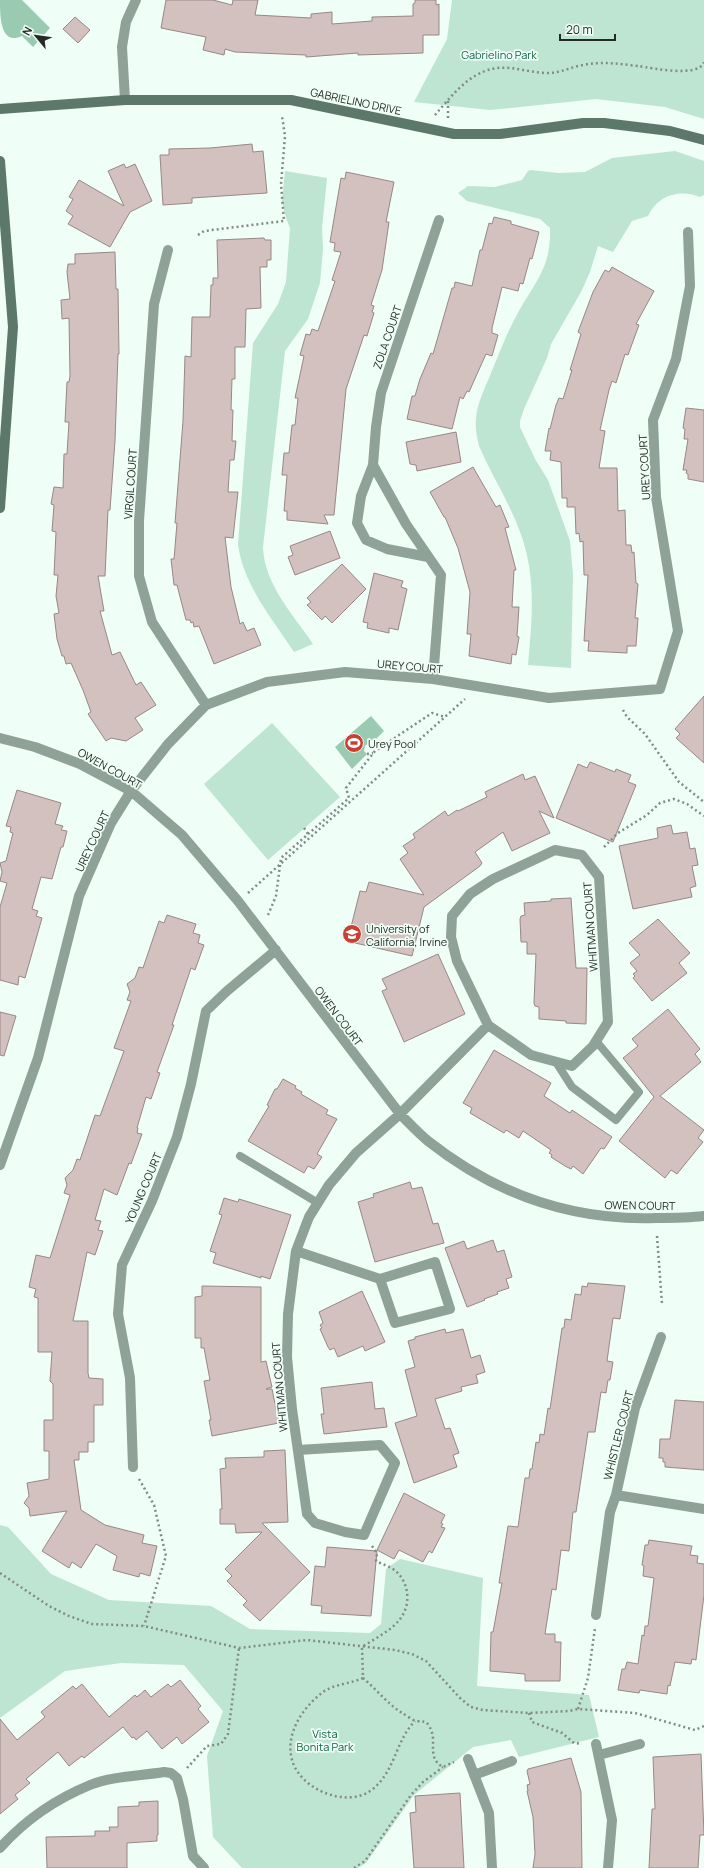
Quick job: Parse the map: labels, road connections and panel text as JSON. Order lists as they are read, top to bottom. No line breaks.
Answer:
{"streets":{"street":["GABRIELINO DRIVE","ZOLA COURT","UREY COURT","VIRGIL COURT","OWEN COURT","WHITMAN COURT","YOUNG COURT","WHISTLER COURT"]},"crossings":[["UREY COURT","VIRGIL COURT"],["UREY COURT","OWEN COURT"],["OWEN COURT","WHITMAN COURT"],["OWEN COURT","YOUNG COURT"]],"parks":["Gabrielino Park","Vista Bonita Park"],"places":{"sports":["Urey Pool"],"school or university":["University of California, Irvine"]},"scale_bar":"20 m","north":"top left"}
